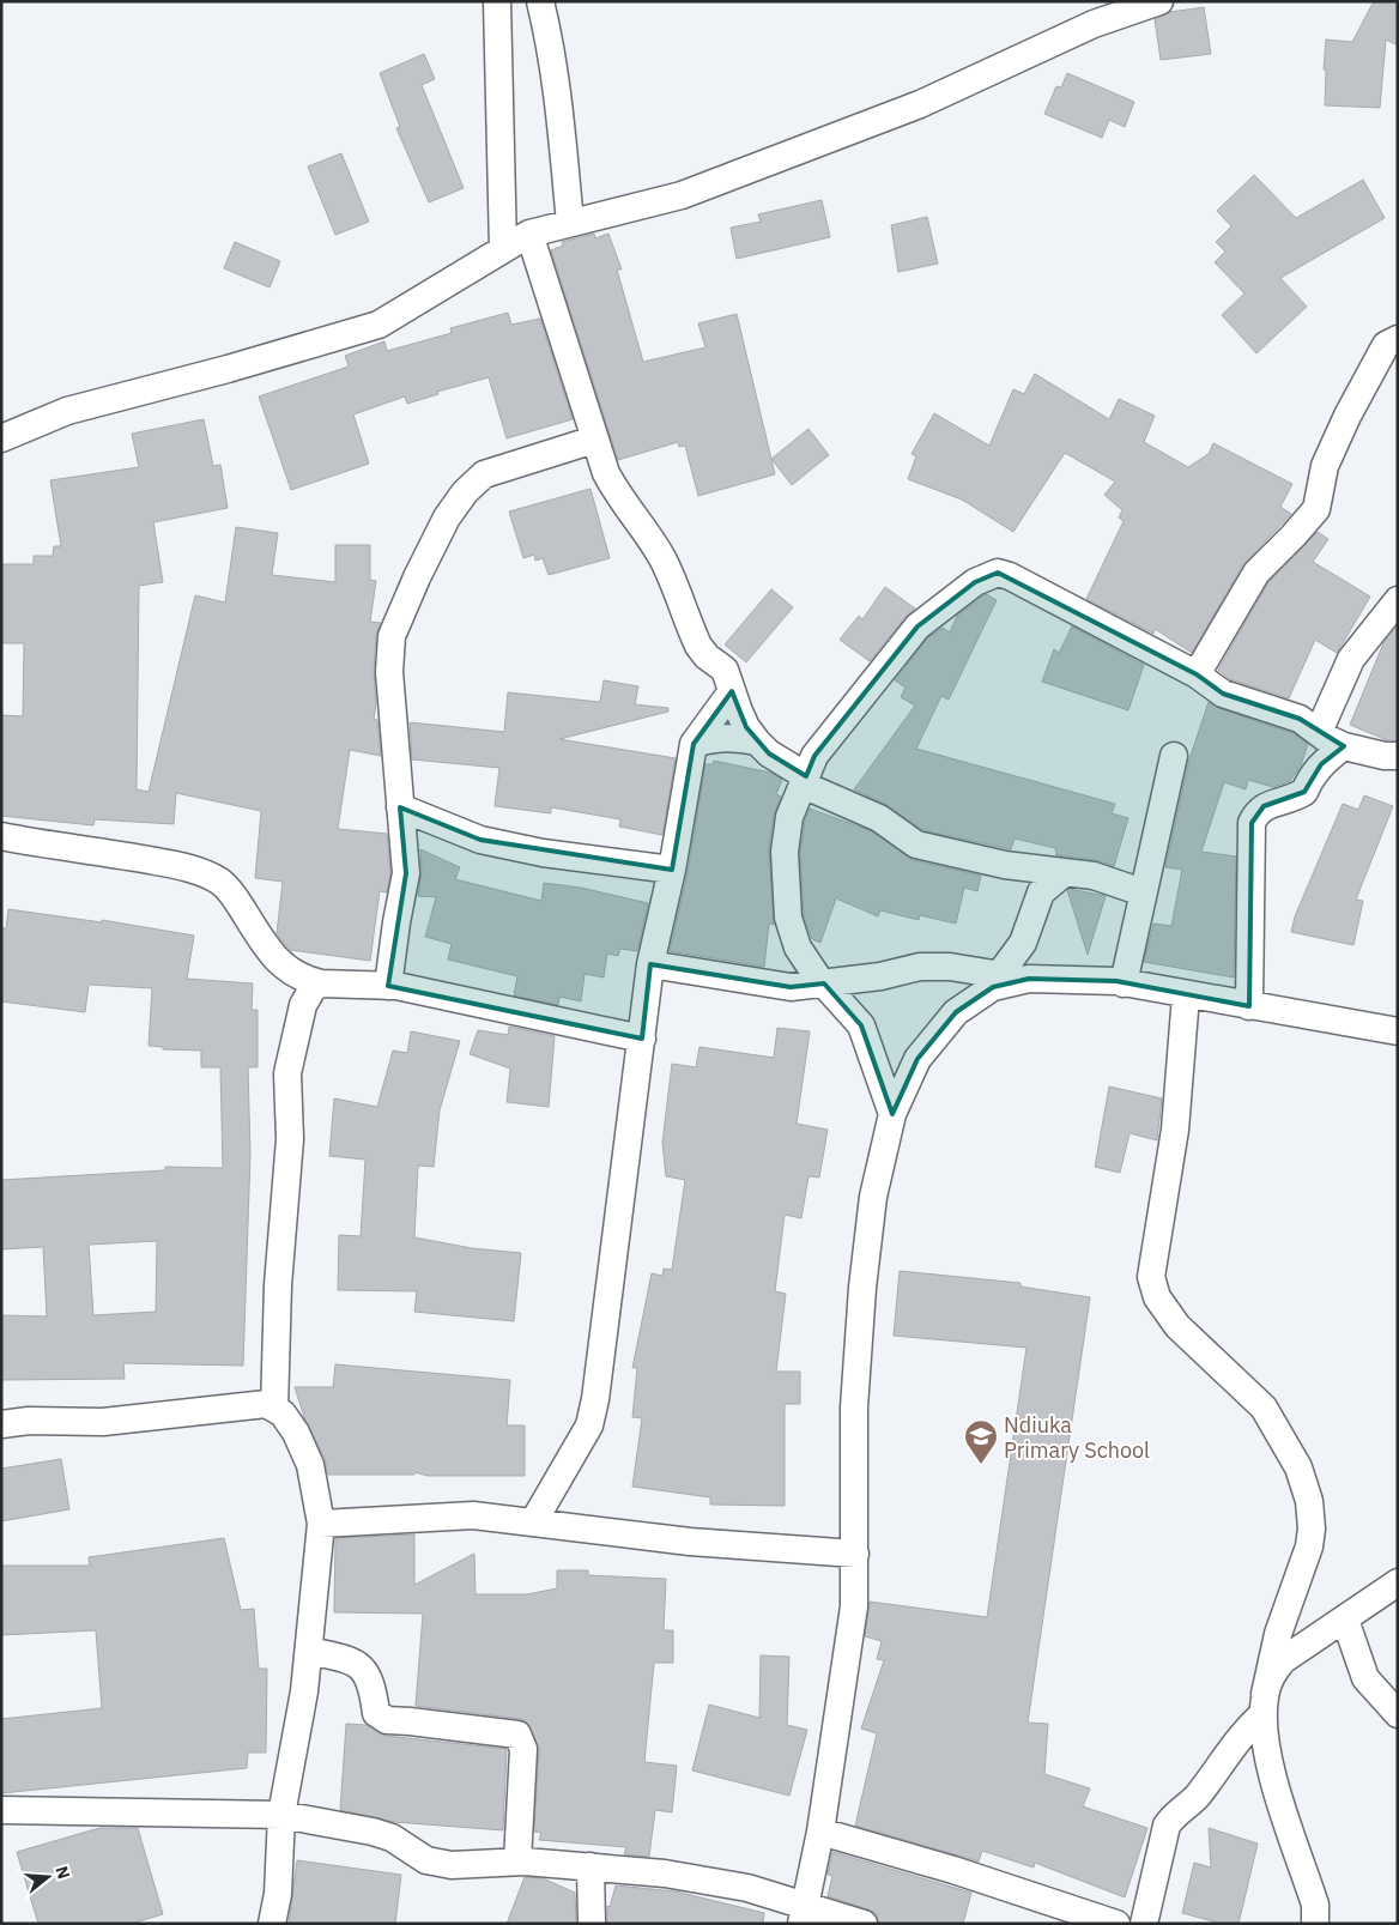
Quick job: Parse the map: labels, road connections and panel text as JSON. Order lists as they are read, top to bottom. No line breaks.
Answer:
{"places":{"school or university":["Ndiuka Primary School"]},"north":"right"}
